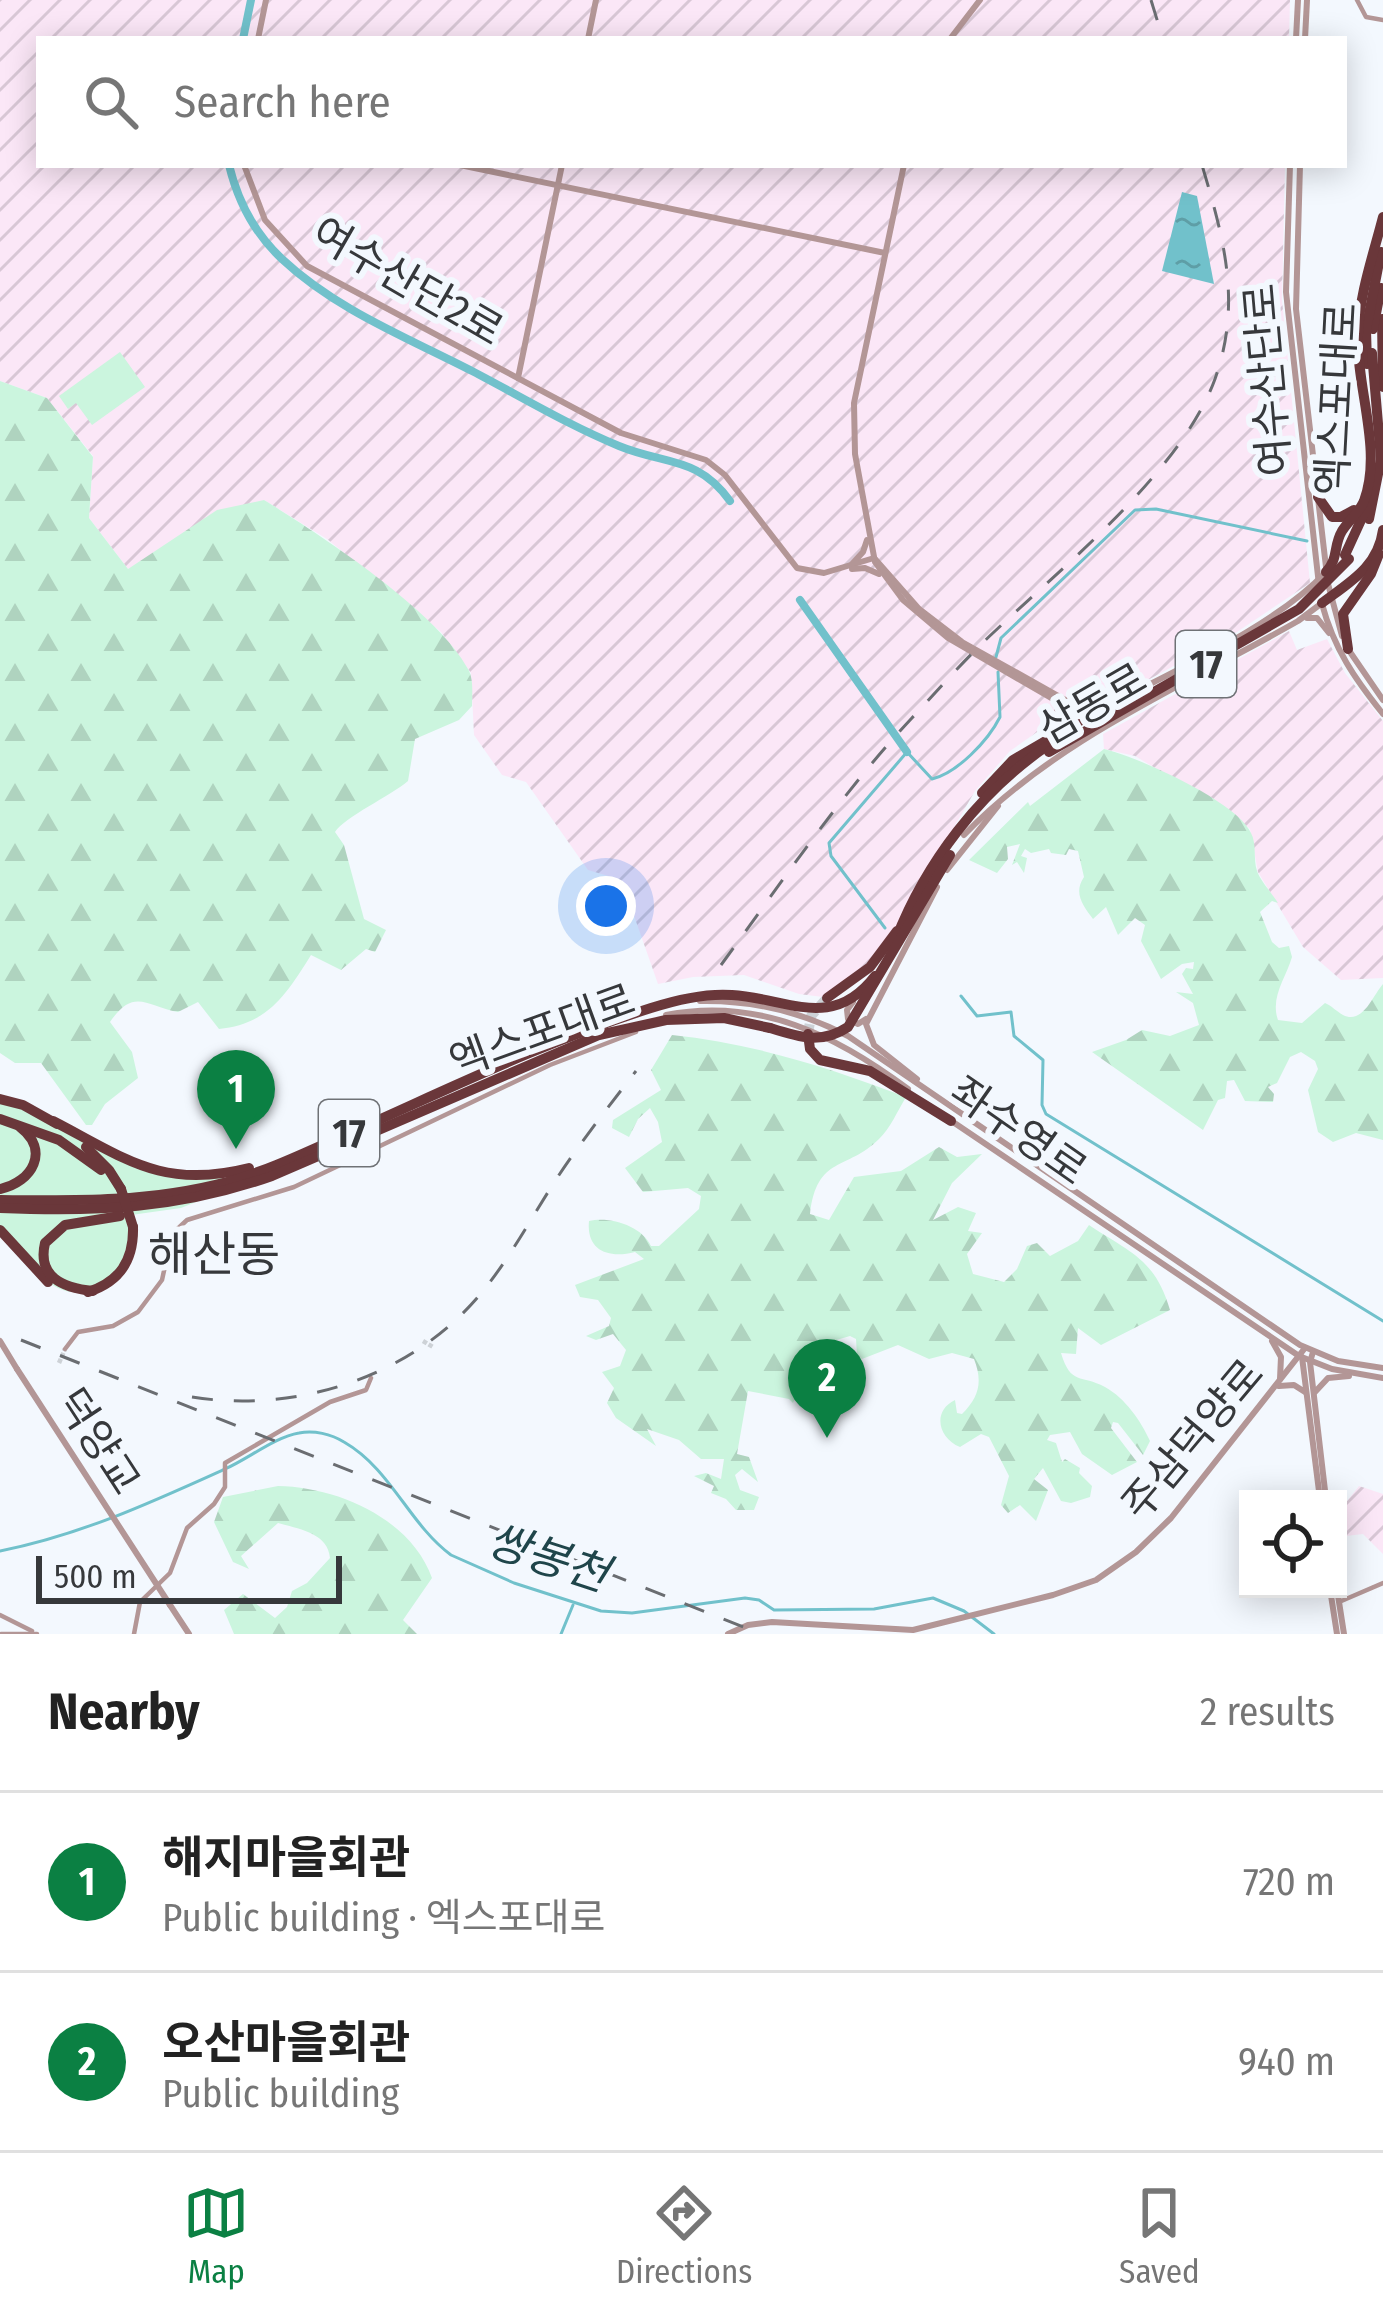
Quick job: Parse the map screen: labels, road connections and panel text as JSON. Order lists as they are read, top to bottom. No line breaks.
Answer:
{"streets":{"highway":["엑스포대로","17"],"street":["여수산단2로","여수산단로","삼동로","좌수영로","주삼덕양로","덕양교"]},"crossings":[["여수산단로","삼동로"],["엑스포대로","17"],["엑스포대로","좌수영로"],["좌수영로","주삼덕양로"]],"districts":["해산동"],"water":["쌍봉천"],"scale_bar":"500 m","page":{"search":"Search here","pins":["1","2"],"scale":"500 m","heading":["Nearby","2 results"],"list":[{"mark":"1","name":"해지마을회관","note":"Public building · 엑스포대로","value":"720 m"},{"mark":"2","name":"오산마을회관","note":"Public building","value":"940 m"}],"nav":["Map","Directions","Saved"]}}
